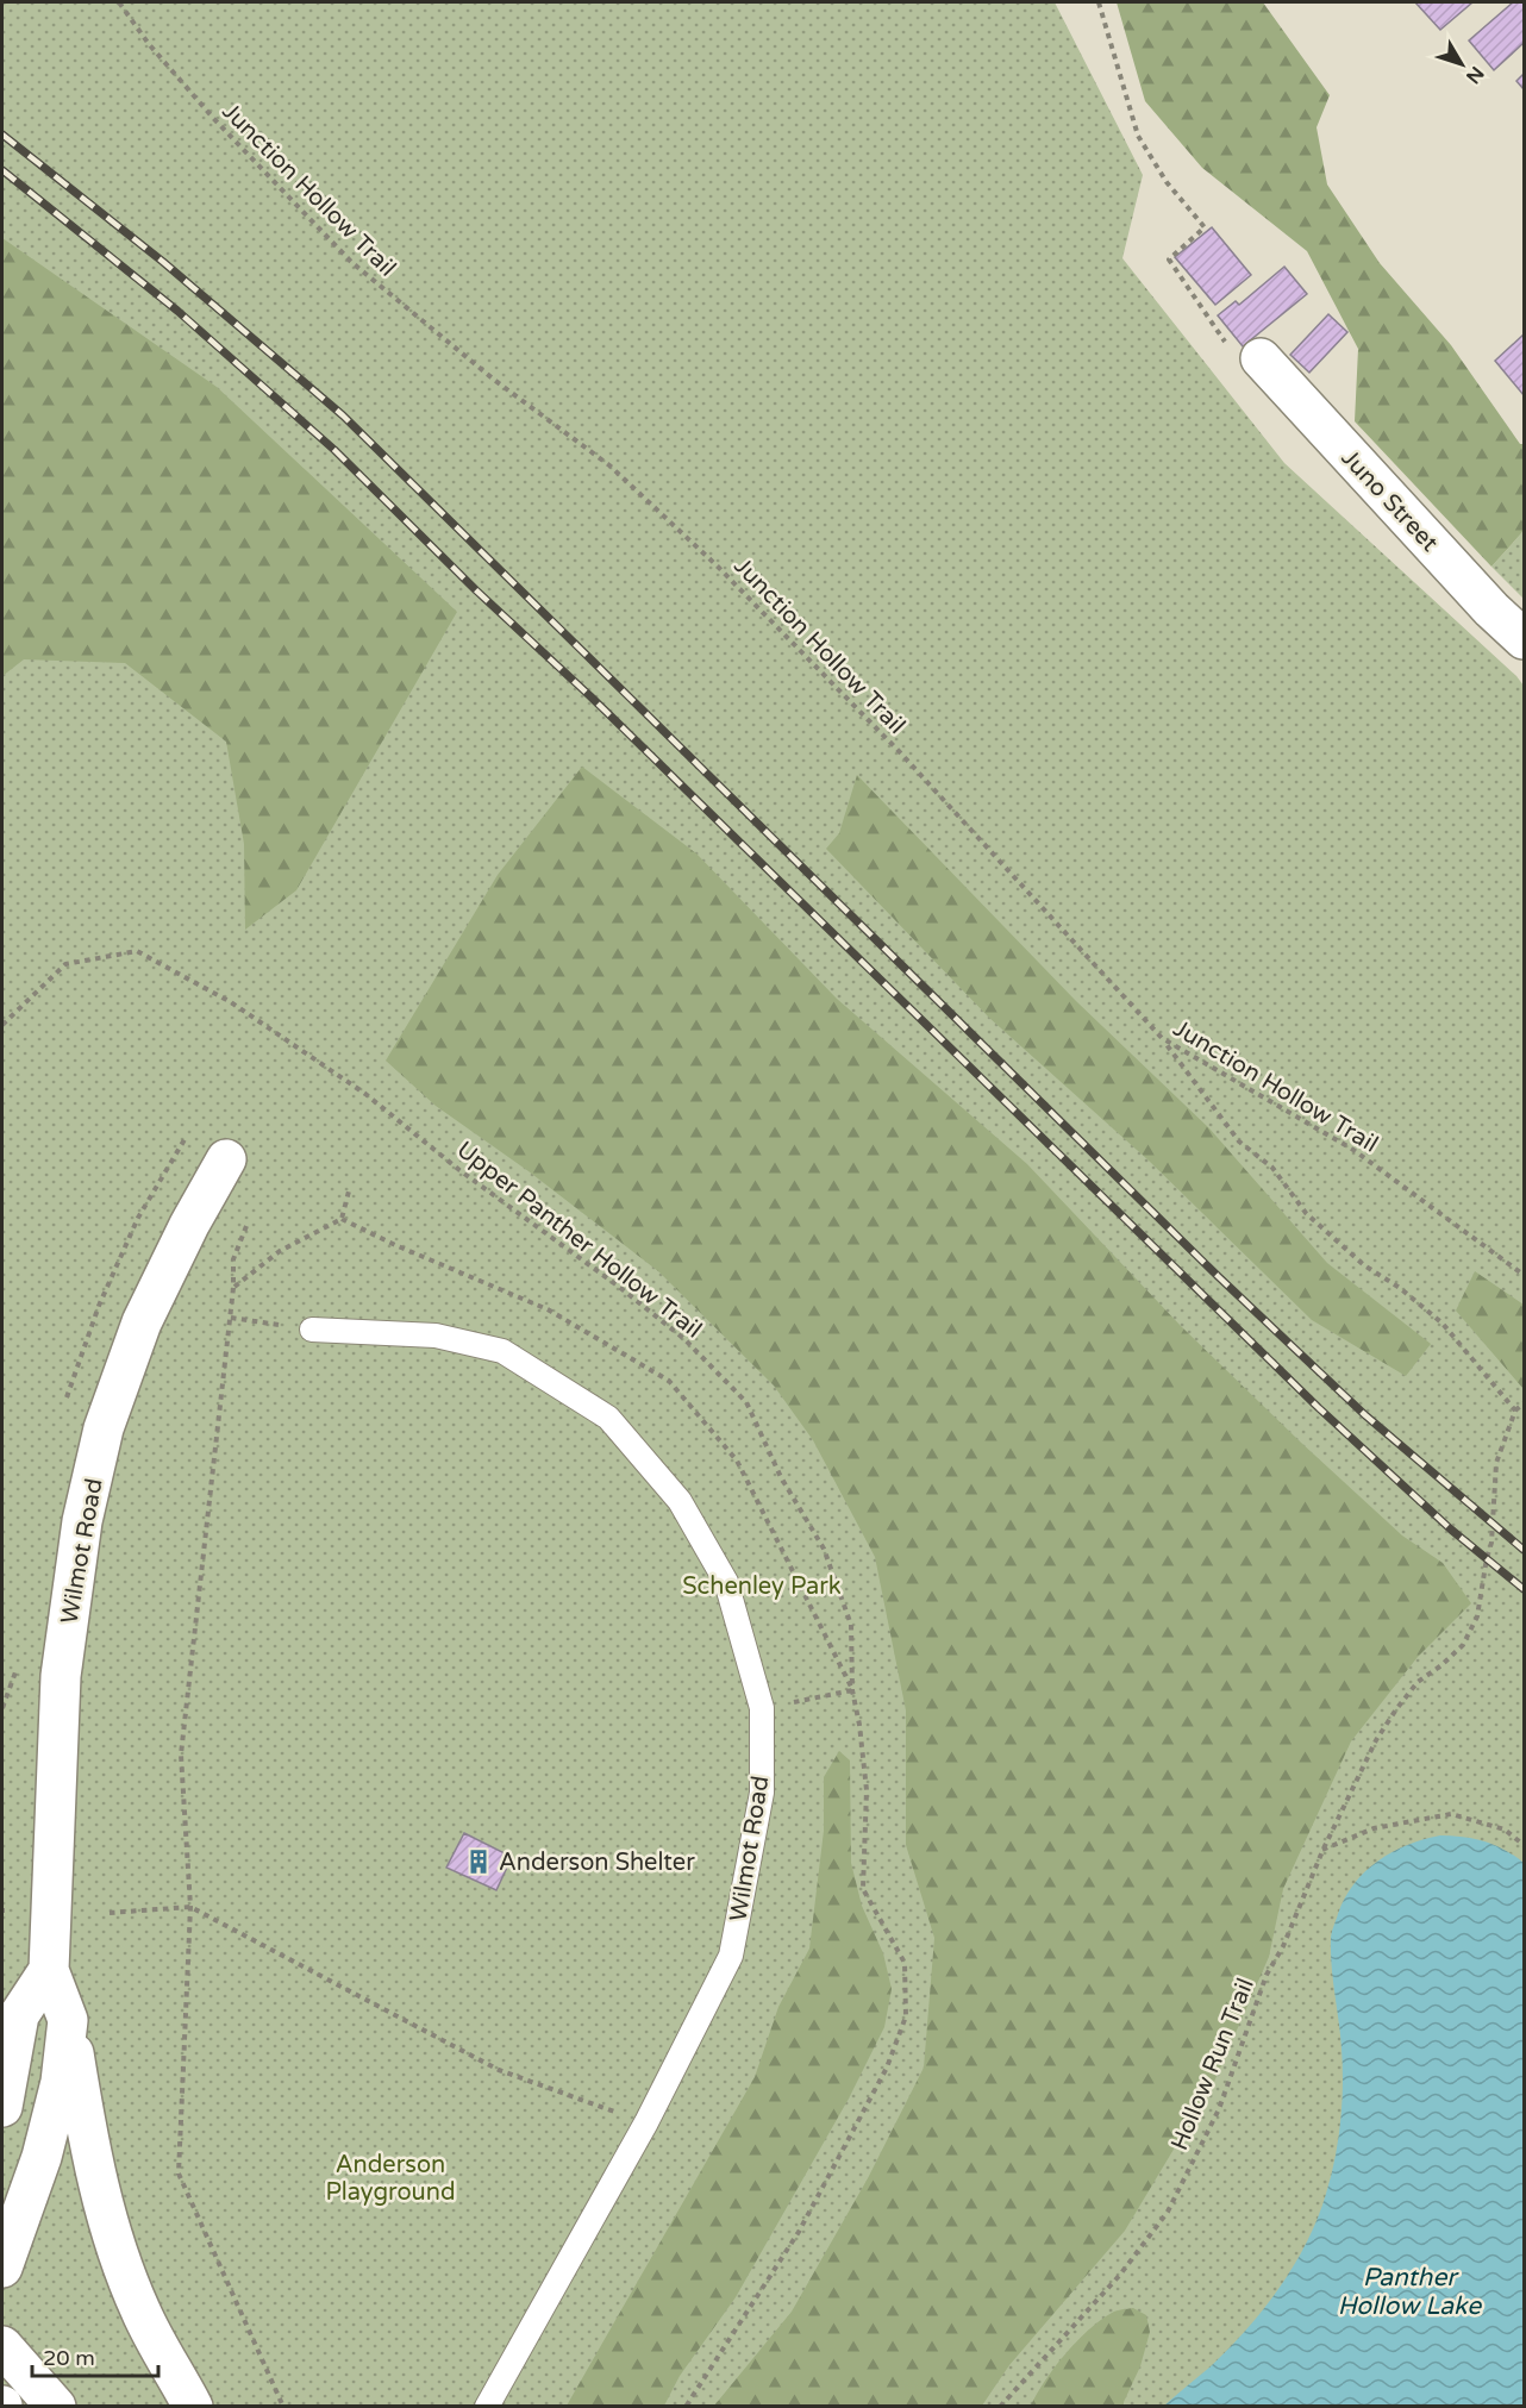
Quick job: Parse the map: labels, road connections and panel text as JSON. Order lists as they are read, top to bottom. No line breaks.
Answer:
{"streets":{"main road":["Juno Street","Wilmot Road"],"path":["Junction Hollow Trail","Upper Panther Hollow Trail","Hollow Run Trail"]},"water":["Panther Hollow Lake"],"parks":["Schenley Park","Anderson Playground"],"places":{"building":["Anderson Shelter"]},"scale_bar":"20 m","north":"bottom right"}
